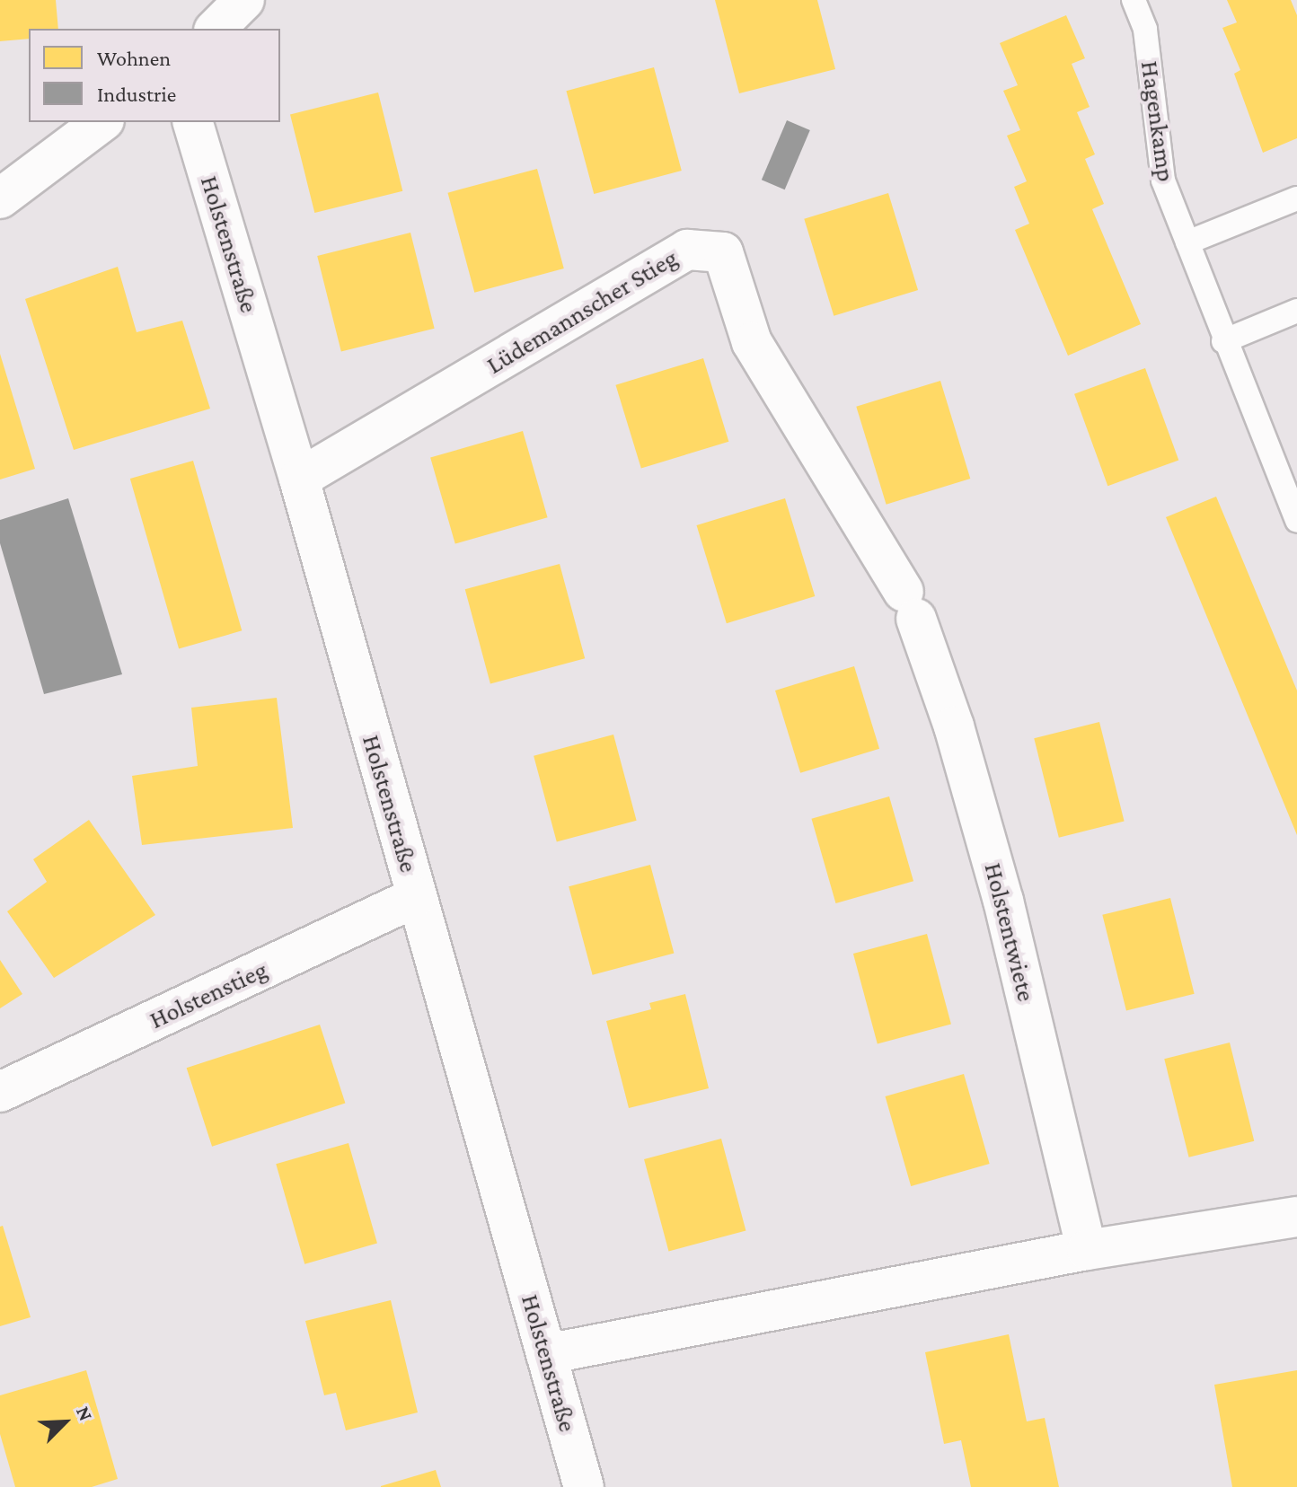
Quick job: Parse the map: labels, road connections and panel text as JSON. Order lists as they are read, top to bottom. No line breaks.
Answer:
{"streets":{"street":["Holstenstraße","Lüdemannscher Stieg","Holstentwiete","Holstenstieg"],"lane":["Hagenkamp"]},"crossings":[["Holstenstraße","Lüdemannscher Stieg"],["Holstenstraße","Holstenstieg"],["Lüdemannscher Stieg","Holstentwiete"]],"legend":["Wohnen","Industrie"],"north":"top right"}
